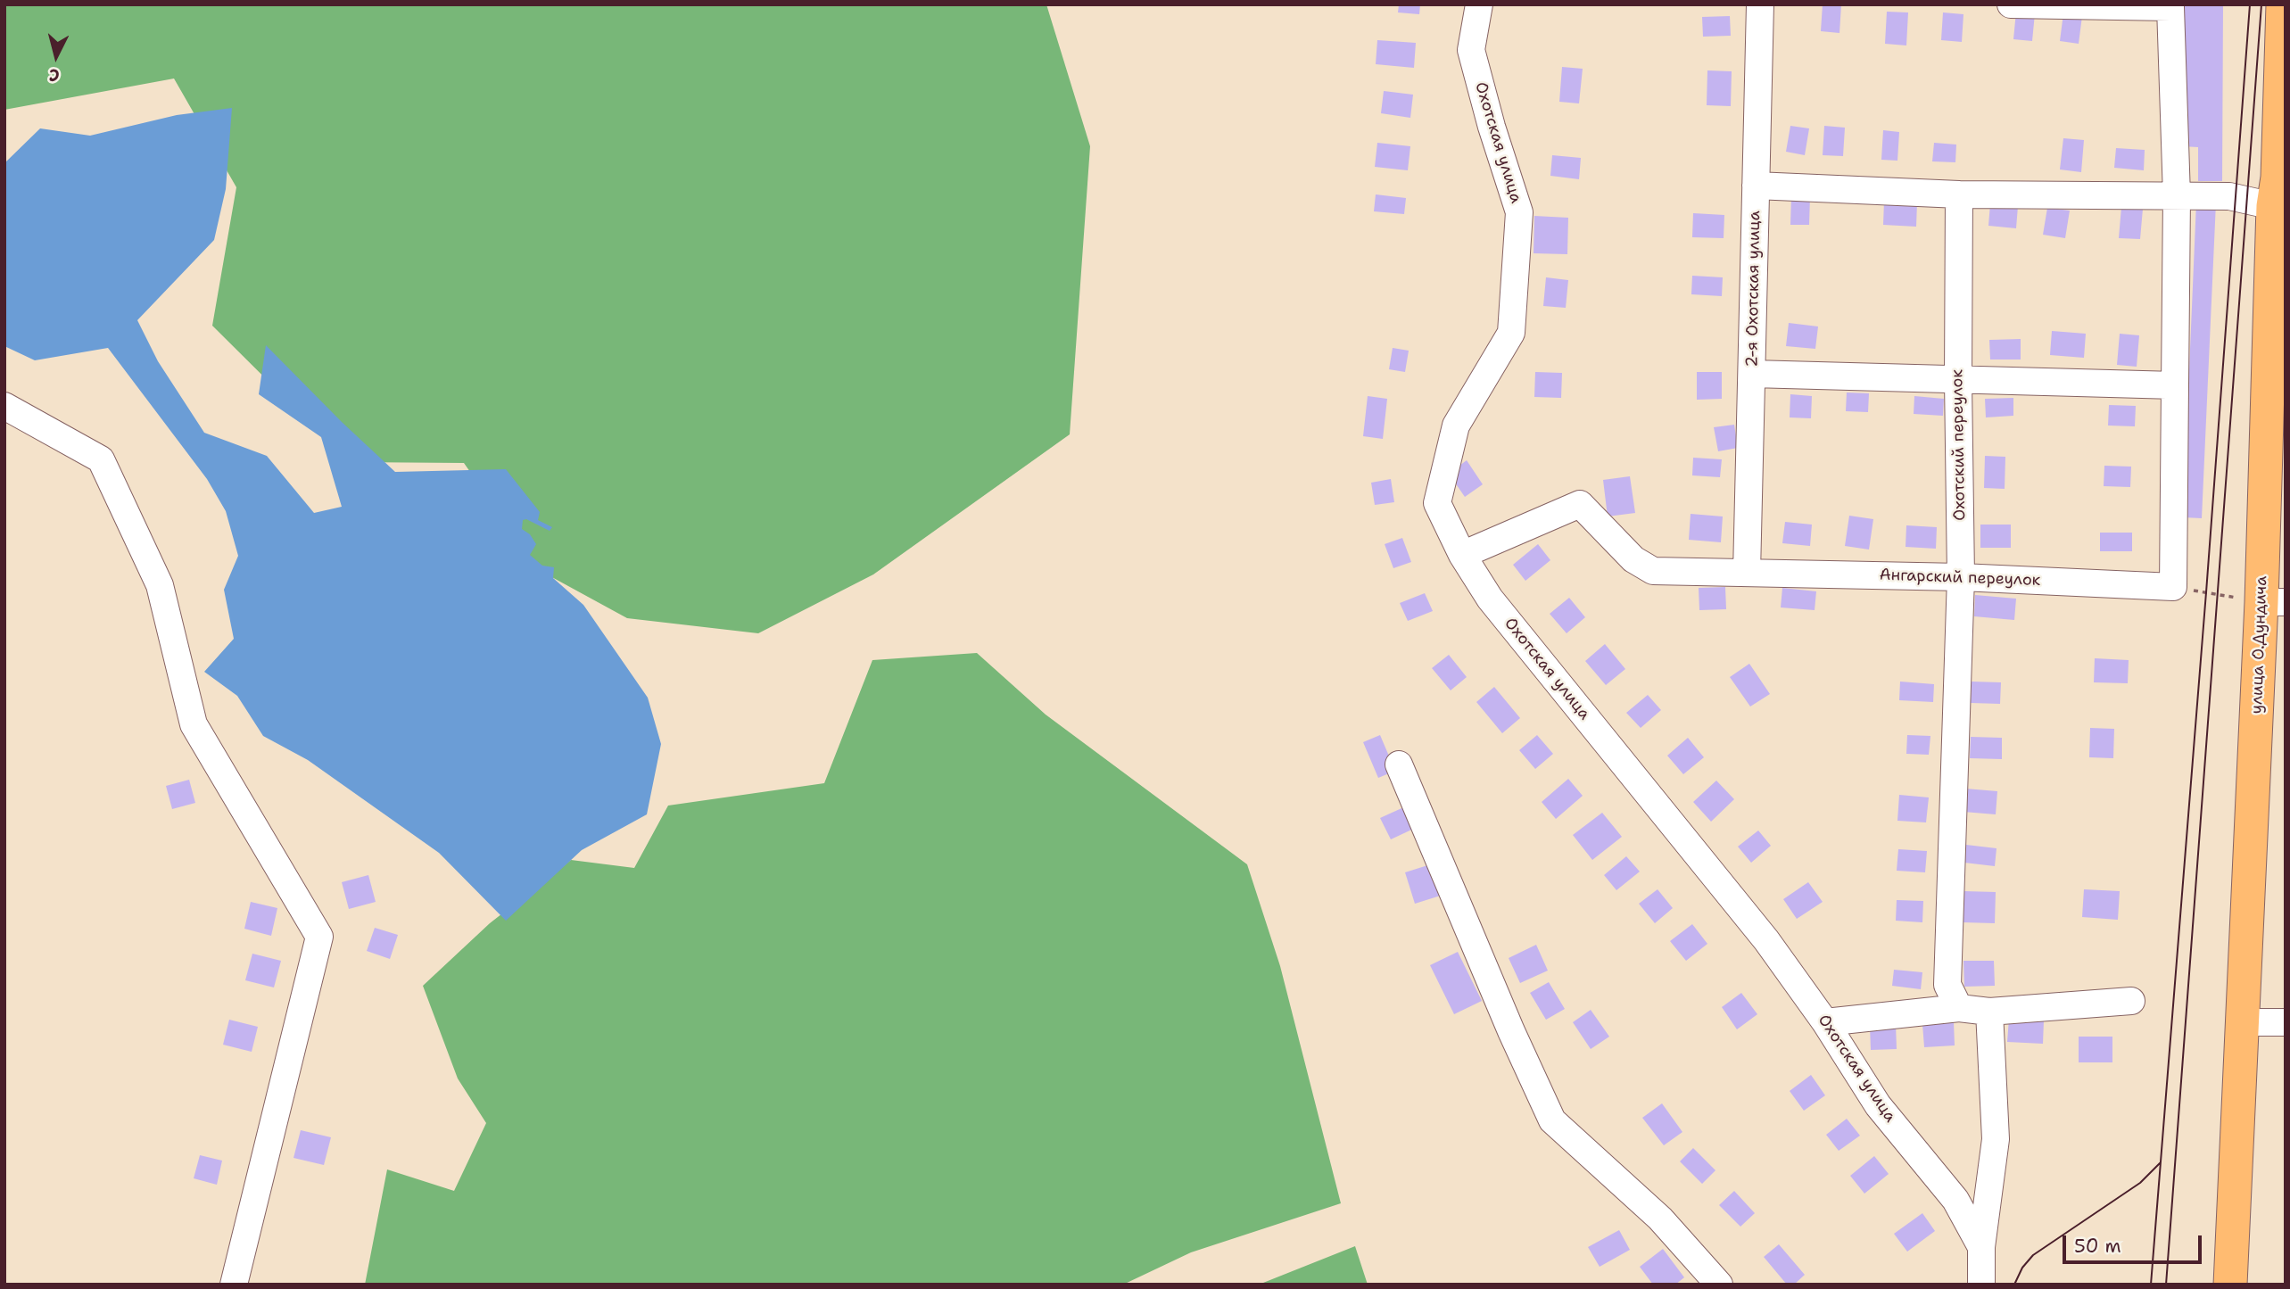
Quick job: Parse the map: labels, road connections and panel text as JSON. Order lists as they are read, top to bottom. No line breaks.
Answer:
{"streets":{"main road":["улица О.Дундича"],"street":["Охотская улица","2-я Охотская улица","Охотский переулок","Ангарский переулок"]},"crossings":[["Охотская улица","Ангарский переулок"],["2-я Охотская улица","Ангарский переулок"],["Охотский переулок","Ангарский переулок"]],"scale_bar":"50 m","north":"bottom"}
